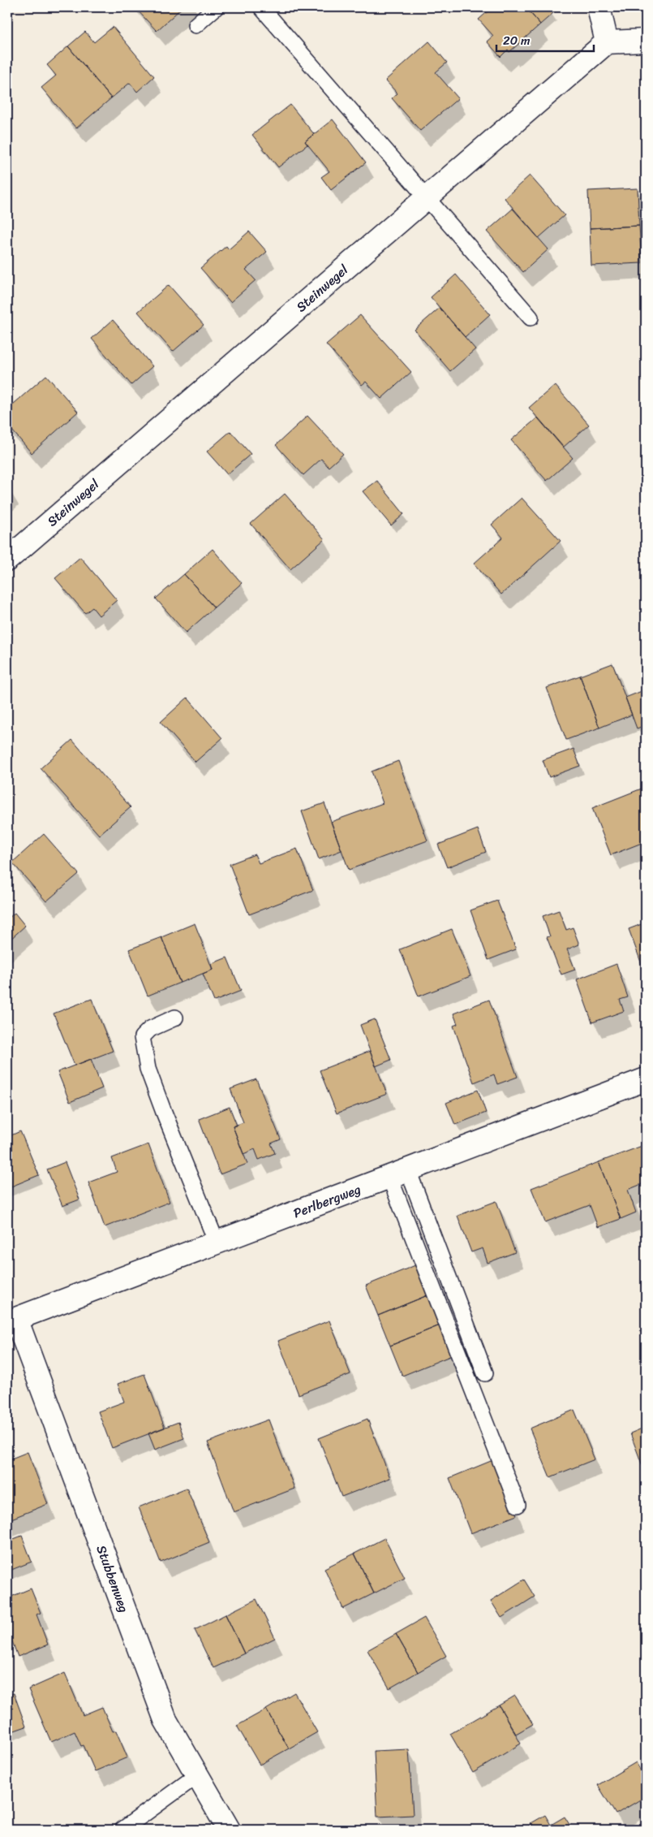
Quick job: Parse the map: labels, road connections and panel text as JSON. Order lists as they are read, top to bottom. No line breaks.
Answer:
{"streets":{"street":["Steinwegel","Perlbergweg","Stubbenweg"]},"crossings":[["Perlbergweg","Stubbenweg"]],"scale_bar":"20 m"}
